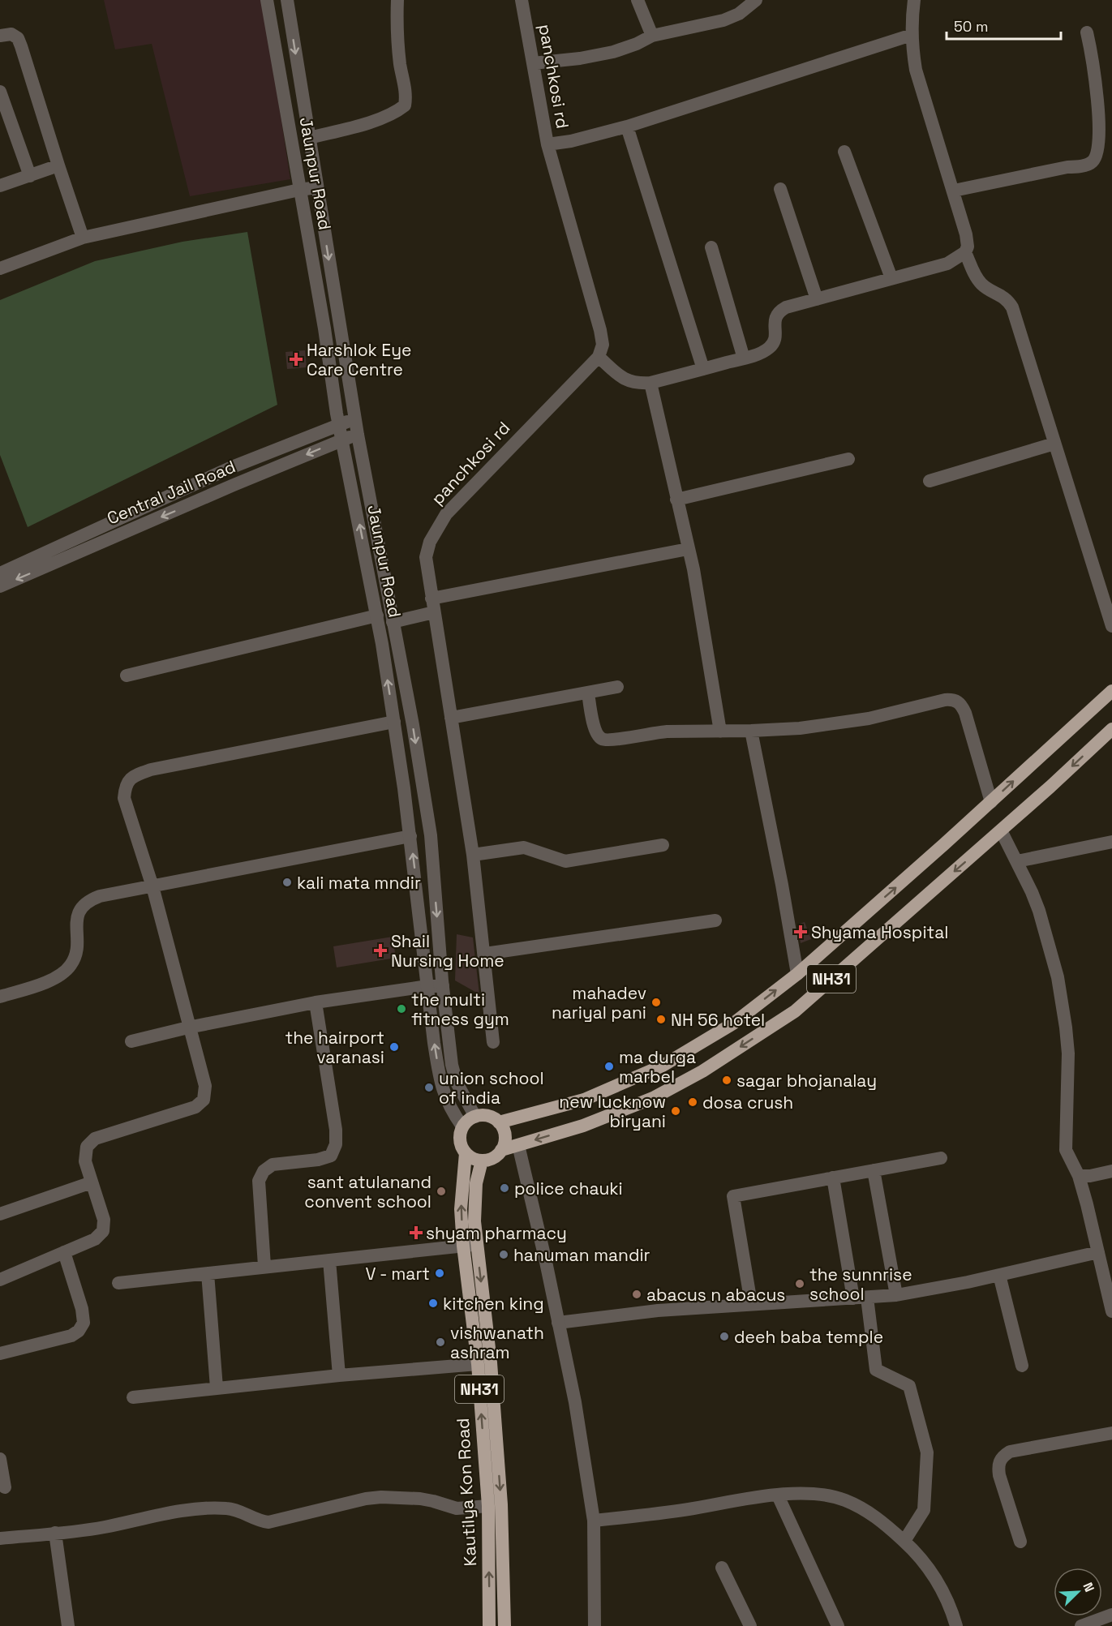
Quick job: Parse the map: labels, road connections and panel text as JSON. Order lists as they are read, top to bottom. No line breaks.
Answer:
{"streets":{"highway":["NH31","Kautilya Kon Road"],"street":["panchkosi rd","Jaunpur Road","Central Jail Road"]},"crossings":[["Jaunpur Road","Central Jail Road"],["Jaunpur Road","NH31"],["Jaunpur Road","Kautilya Kon Road"],["NH31","Kautilya Kon Road"]],"places":{"health":["Harshlok Eye Care Centre","Shyama Hospital","Shail Nursing Home","shyam pharmacy"],"other":["kali mata mndir","mahadev nariyal pani","the multi fitness gym","NH 56 hotel","the hairport varanasi","ma durga marbel","sagar bhojanalay","union school of india","dosa crush","new lucknow biryani","police chauki","sant atulanand convent school","hanuman mandir","V - mart","the sunnrise school","abacus n abacus","kitchen king","deeh baba temple","vishwanath ashram"]},"scale_bar":"50 m","north":"top right"}
